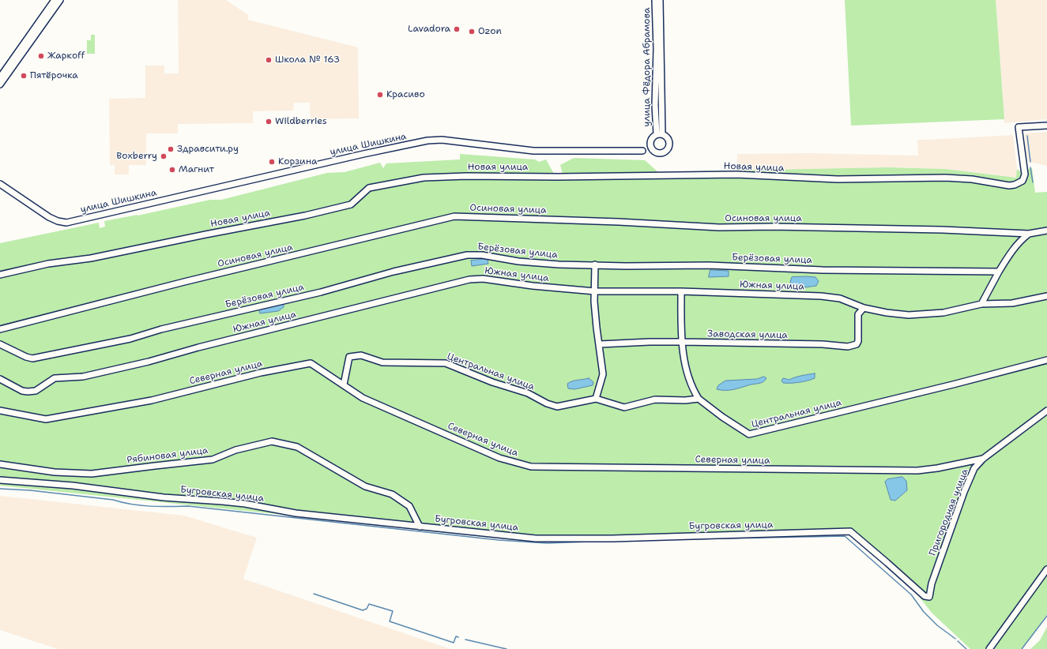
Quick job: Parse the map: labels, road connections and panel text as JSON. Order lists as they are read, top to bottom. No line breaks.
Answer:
{"streets":{"street":["улица Фёдора Абрамова","улица Шишкина","Новая улица","Осиновая улица","Берёзовая улица","Южная улица","Заводская улица","Центральная улица","Северная улица","Рябиновая улица","Бугровская улица","Пригородная улица"]},"crossings":[["Южная улица","Заводская улица"],["Центральная улица","Северная улица"],["Северная улица","Пригородная улица"],["Рябиновая улица","Бугровская улица"],["Бугровская улица","Пригородная улица"]],"places":["Lavadora","Ozon","Жаркoff","Школа № 163","Пятёрочка","Красиво","Wildberries","Здравсити.ру","Boxberry","Корзина","Магнит"]}
